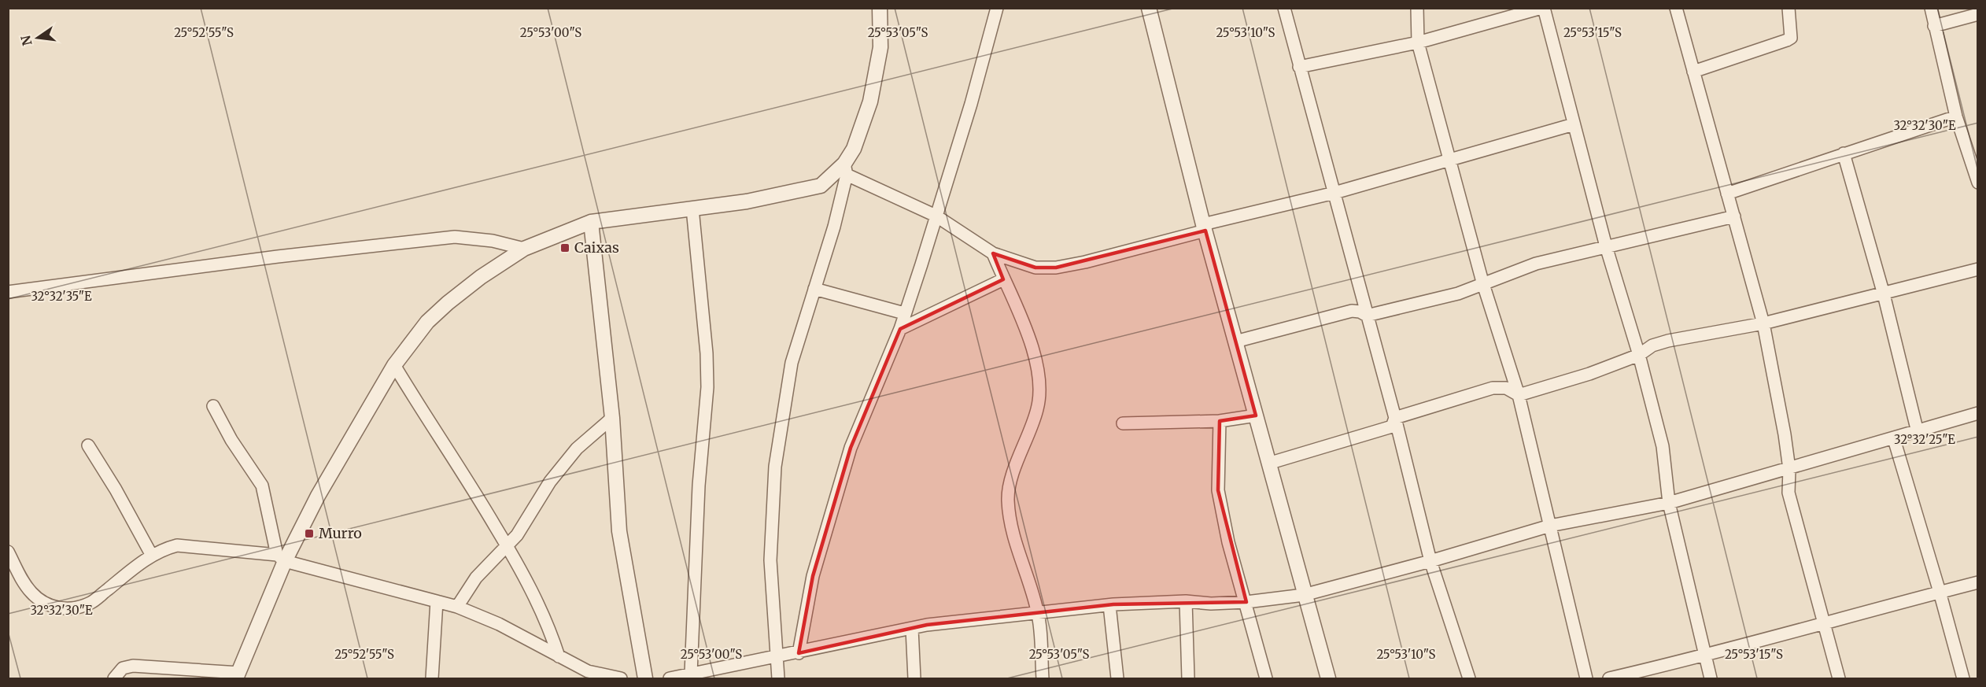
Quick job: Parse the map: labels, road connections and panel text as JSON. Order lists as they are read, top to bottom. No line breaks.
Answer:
{"places":{"transit":["Caixas","Murro"]},"north":"left","coordinates":["25°53'10\"S","25°52'55\"S","25°53'00\"S","25°53'05\"S","25°53'15\"S","32°32'30\"E","32°32'35\"E","32°32'25\"E"]}
